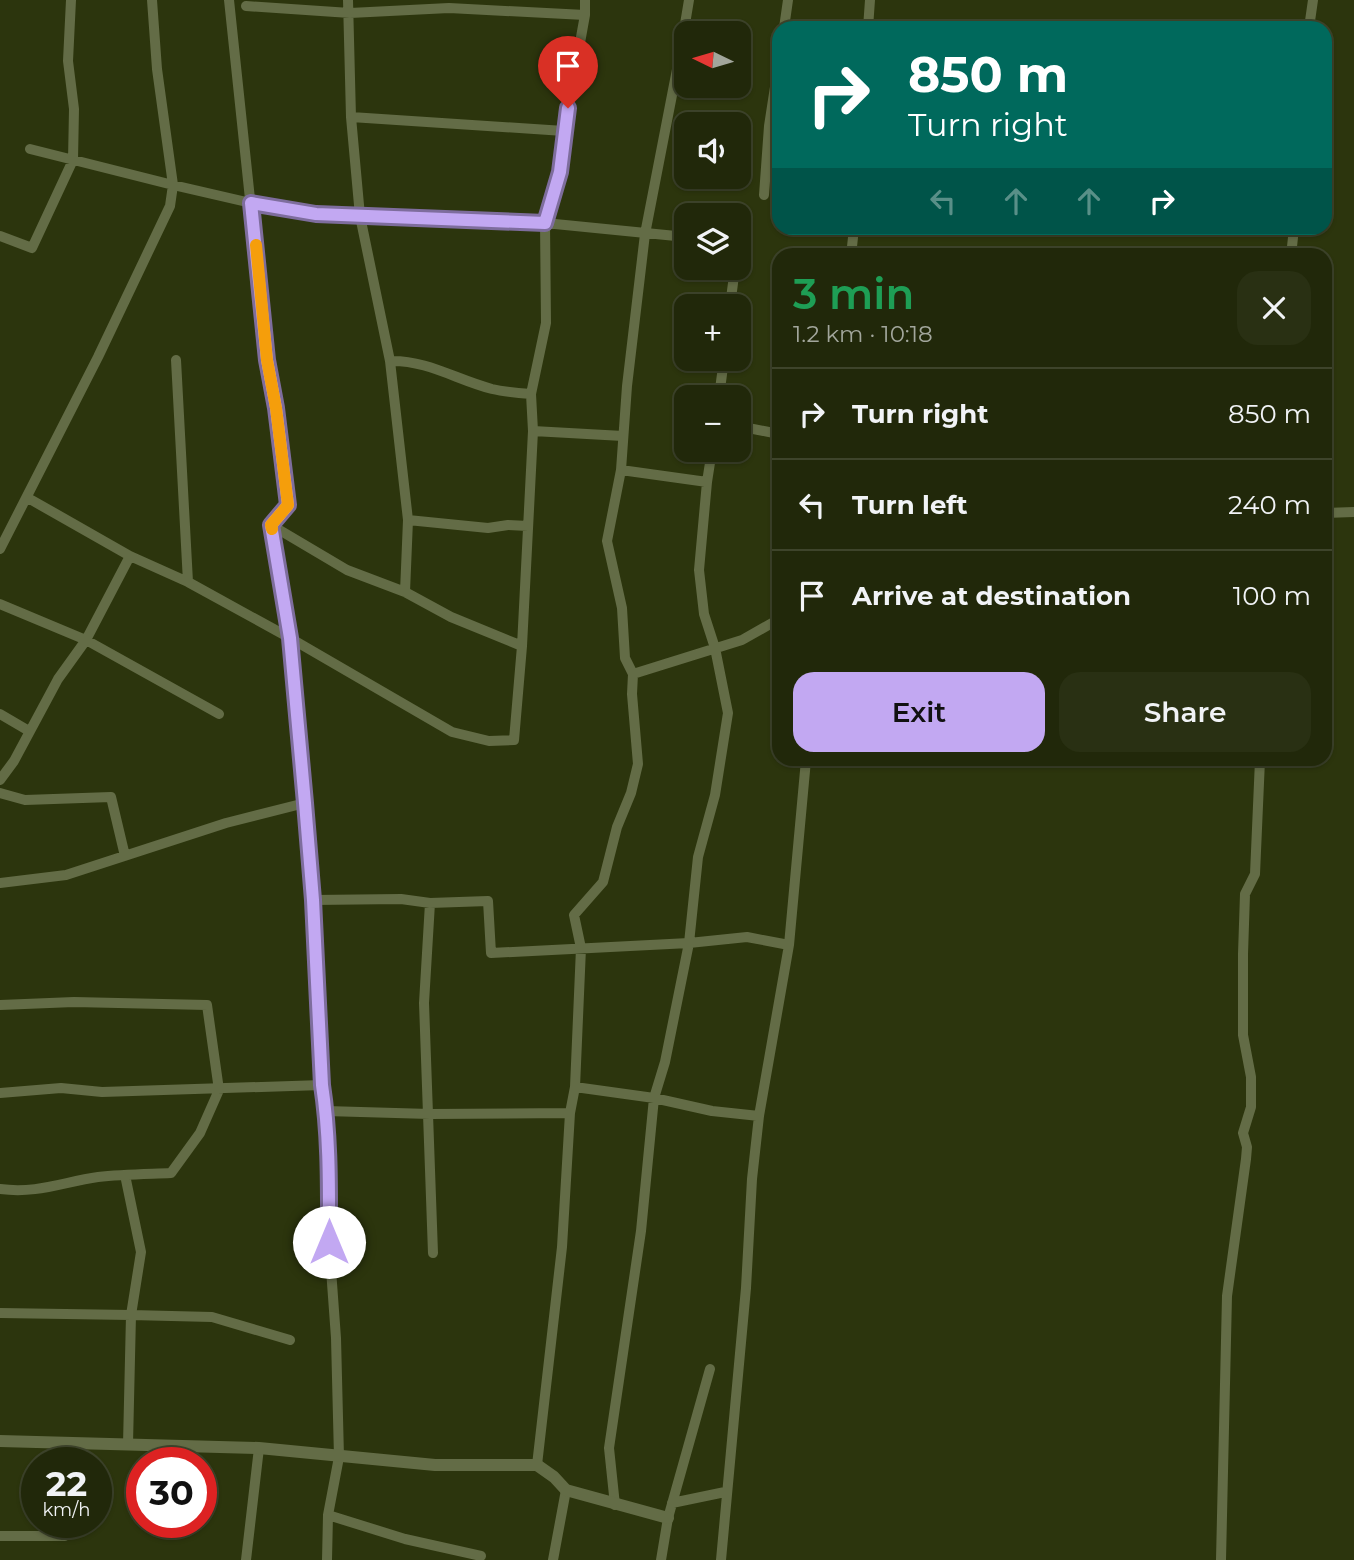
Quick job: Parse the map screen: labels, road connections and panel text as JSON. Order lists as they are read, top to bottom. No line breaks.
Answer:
{"north":"left","page":{"map_buttons":["+","−"],"turn":["850 m","Turn right"],"heading":["3 min","1.2 km · 10:18"],"list":[{"name":"Turn right","value":"850 m"},{"name":"Turn left","value":"240 m"},{"name":"Arrive at destination","value":"100 m"}],"buttons":["Exit","Share"],"speed":"22 km/h","limit":"30"}}
